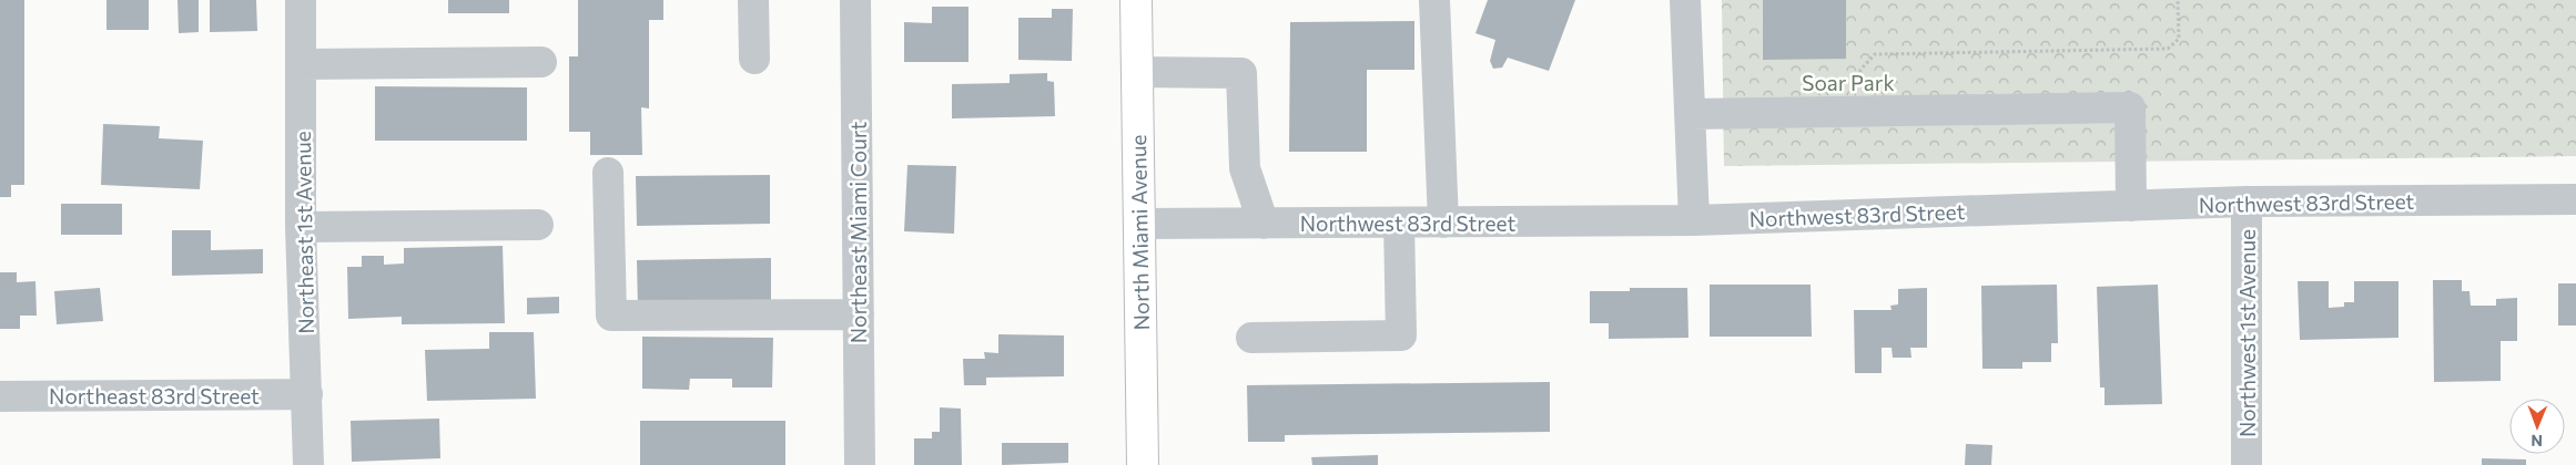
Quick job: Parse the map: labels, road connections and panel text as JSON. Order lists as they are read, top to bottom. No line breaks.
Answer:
{"streets":{"main road":["North Miami Avenue"],"street":["Northwest 83rd Street","Northeast 1st Avenue","Northeast Miami Court","Northwest 1st Avenue","Northeast 83rd Street"]},"crossings":[["Northwest 83rd Street","North Miami Avenue"],["Northwest 83rd Street","Northwest 1st Avenue"],["Northeast 1st Avenue","Northeast 83rd Street"]],"parks":["Soar Park"],"north":"bottom"}
